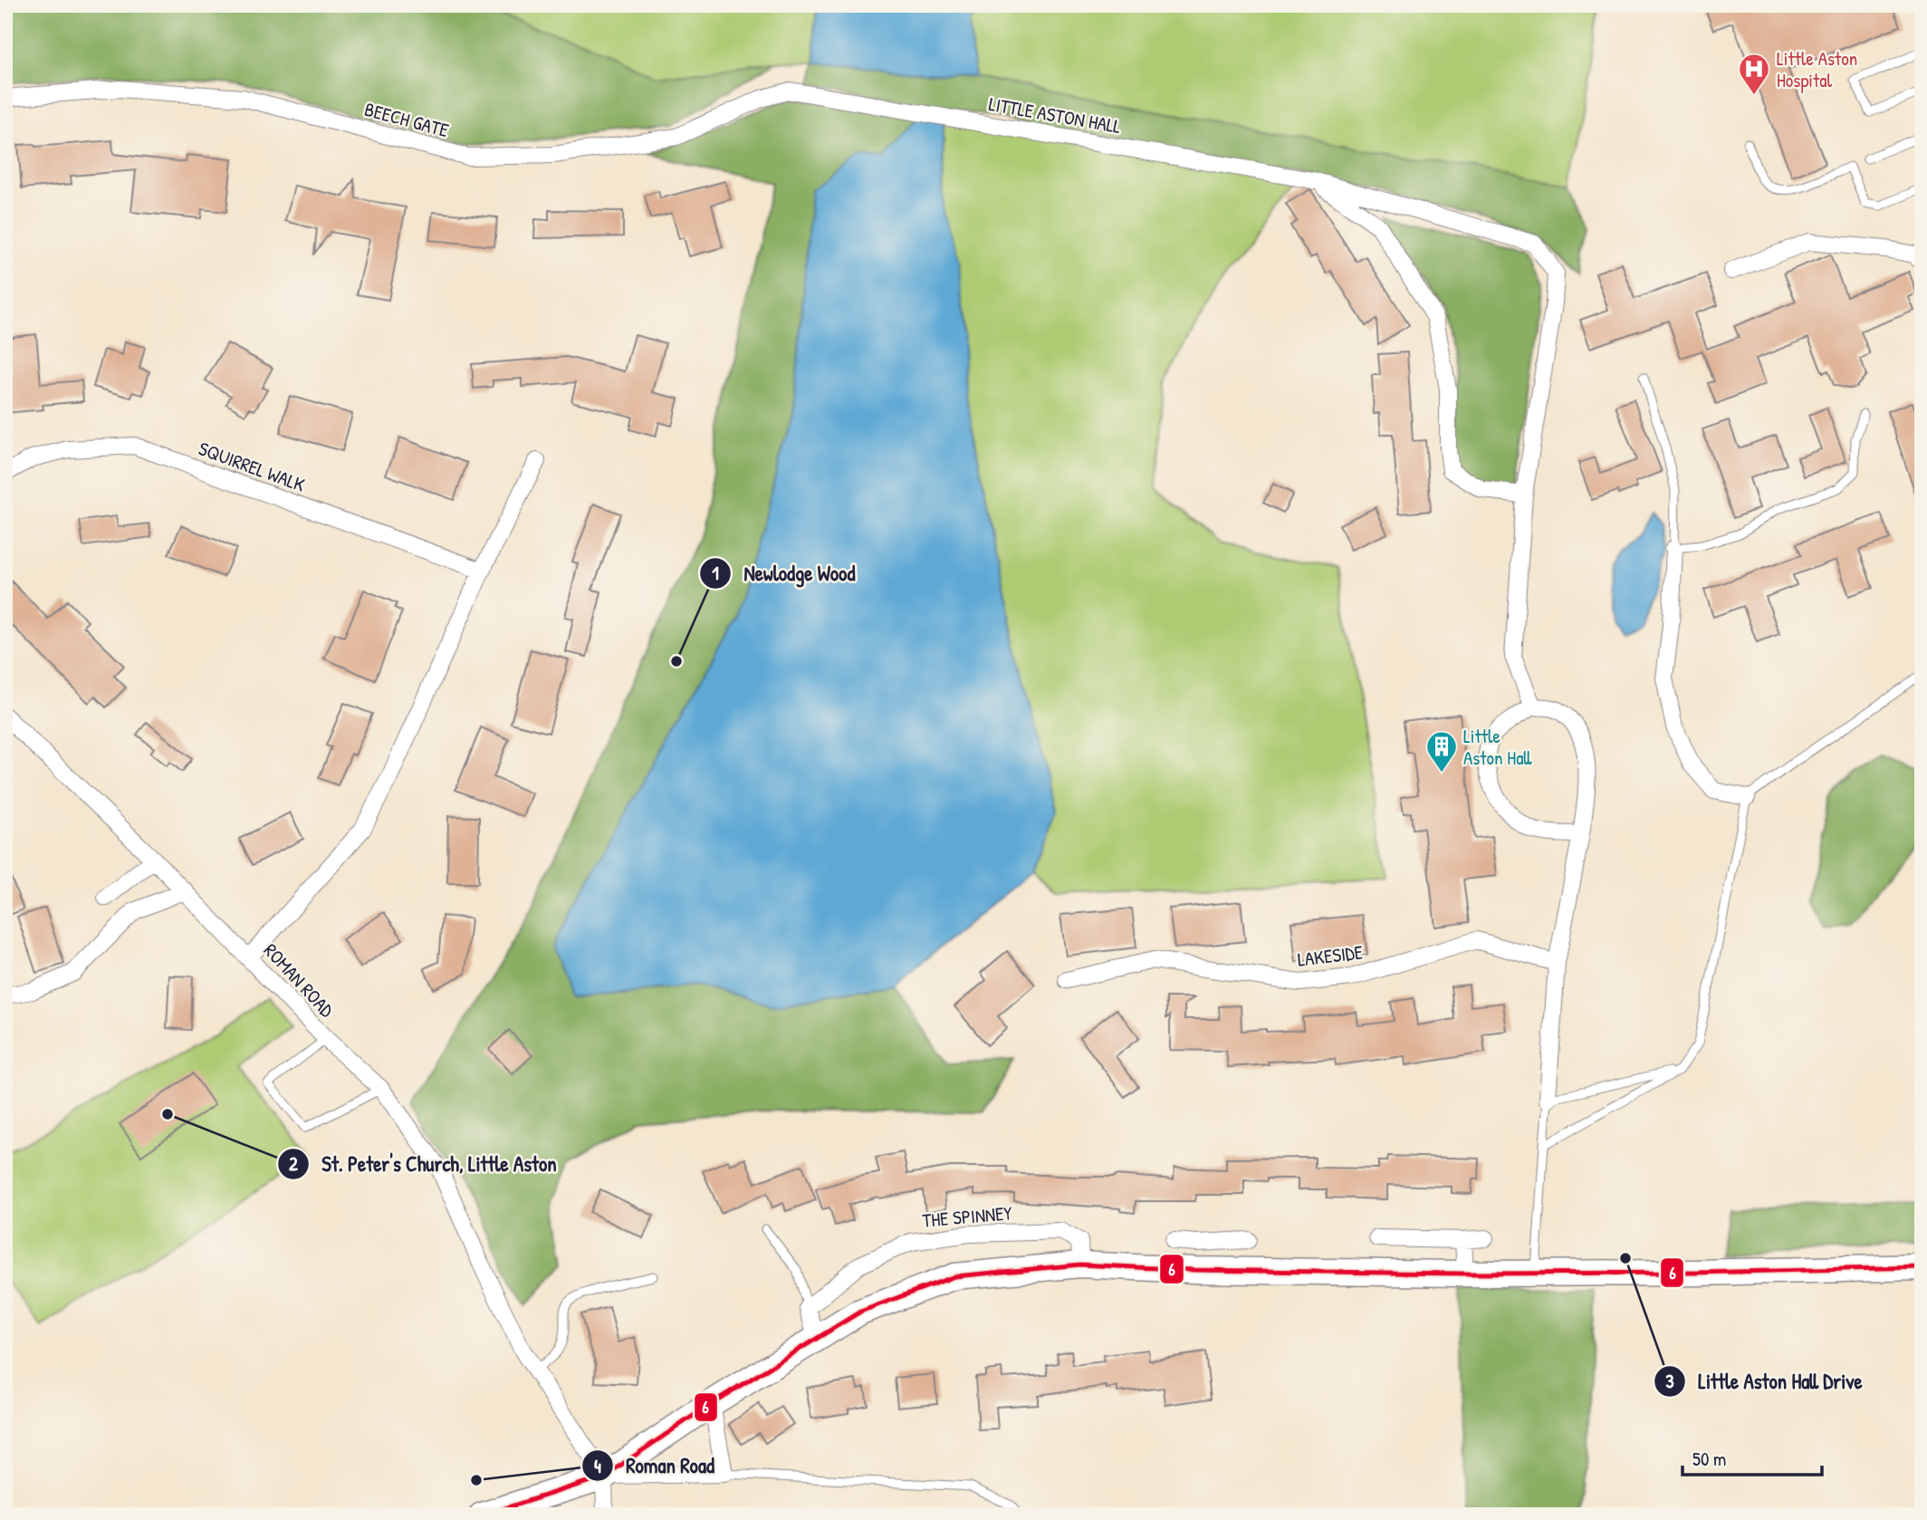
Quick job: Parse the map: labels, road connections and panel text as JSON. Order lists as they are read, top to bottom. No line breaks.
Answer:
{"streets":{"street":["LITTLE ASTON HALL","BEECH GATE","SQUIRREL WALK","LAKESIDE","ROMAN ROAD","THE SPINNEY"]},"crossings":[["LITTLE ASTON HALL","BEECH GATE"]],"places":{"hospital":["Little Aston Hospital"],"other":["Newlodge Wood","St. Peter's Church, Little Aston","Little Aston Hall Drive","Roman Road"],"building":["Little Aston Hall"]},"lines":["transit line 6"],"scale_bar":"50 m"}
